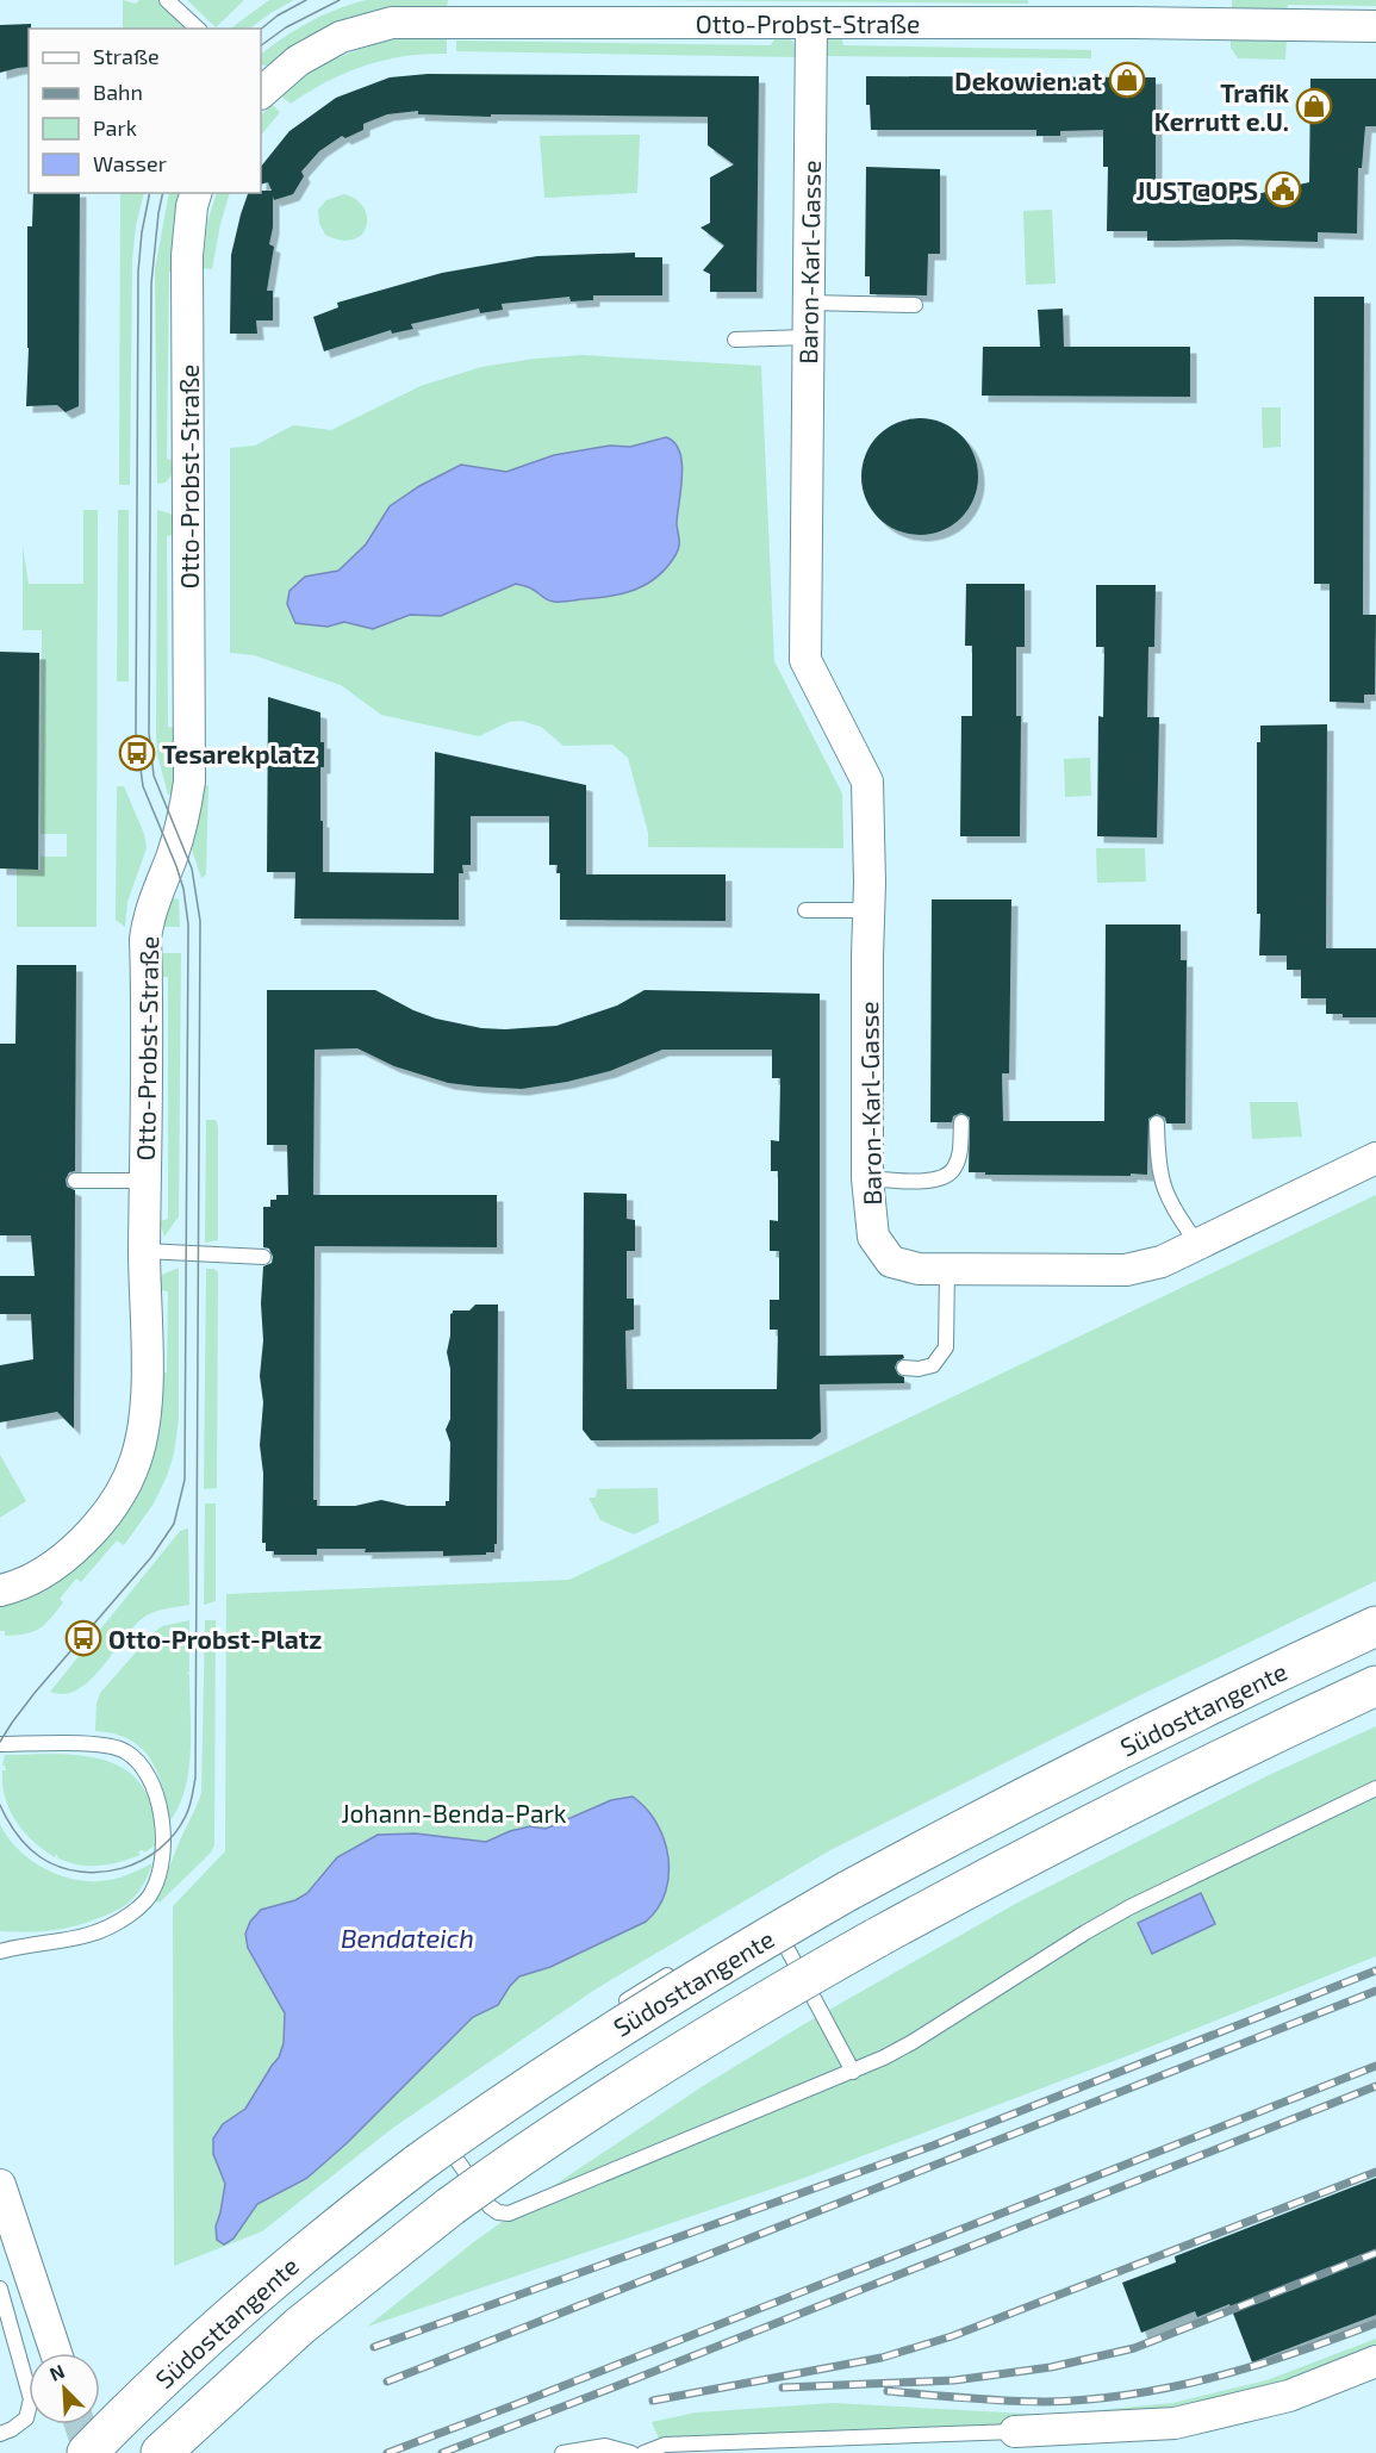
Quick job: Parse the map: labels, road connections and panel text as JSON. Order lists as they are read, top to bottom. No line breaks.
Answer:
{"streets":{"highway":["Südosttangente"],"street":["Otto-Probst-Straße","Baron-Karl-Gasse"]},"crossings":[["Otto-Probst-Straße","Baron-Karl-Gasse"]],"water":["Bendateich"],"parks":["Johann-Benda-Park"],"places":{"shop":["Dekowien.at","Trafik Kerrutt e.U."],"public building":["JUST@OPS"],"bus stop":["Tesarekplatz","Otto-Probst-Platz"]},"legend":["Straße","Bahn","Park","Wasser"],"north":"top left"}
